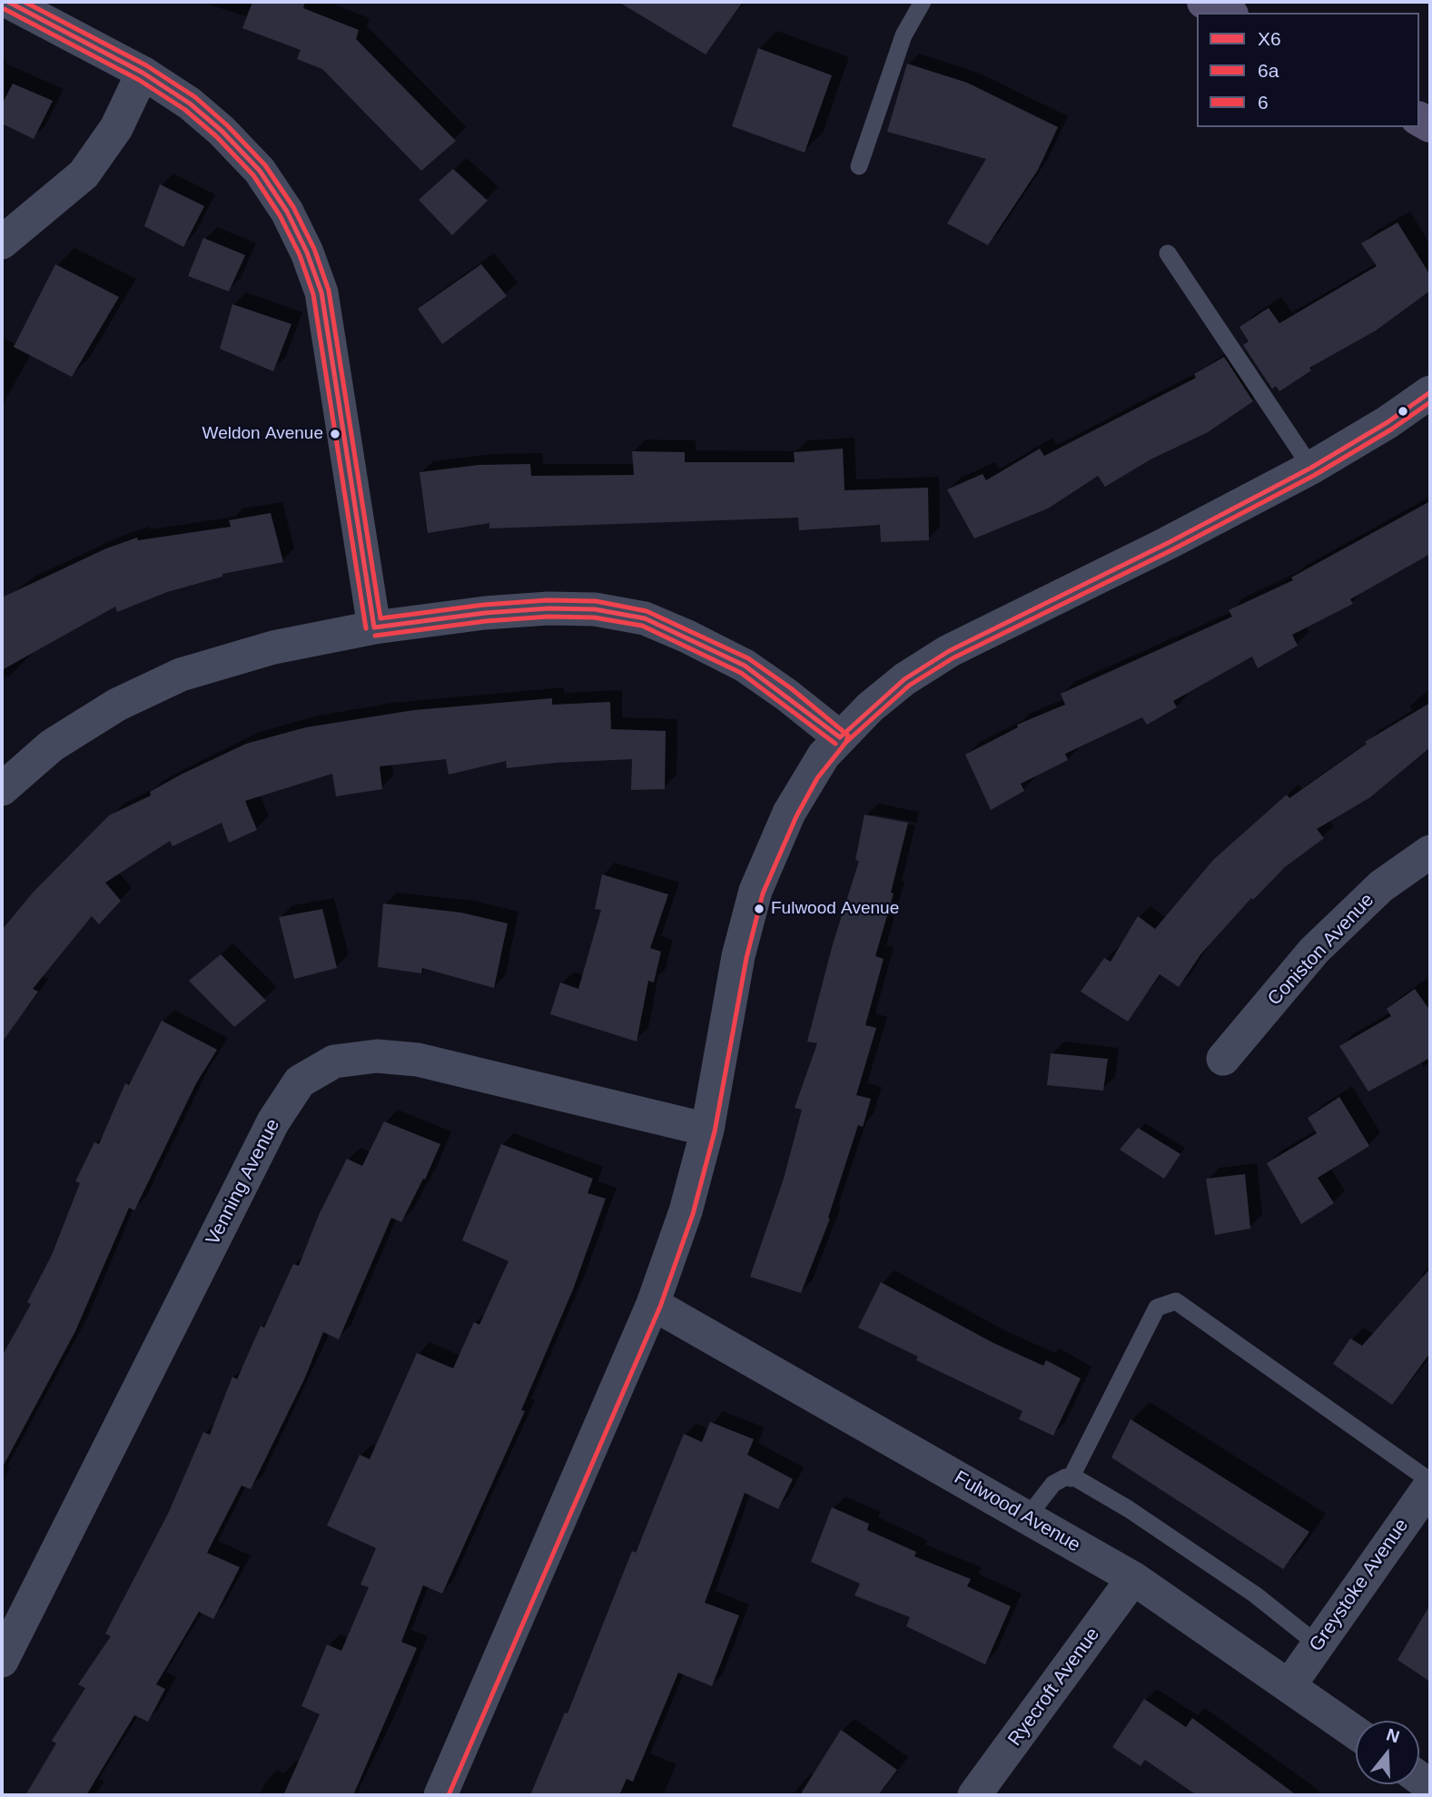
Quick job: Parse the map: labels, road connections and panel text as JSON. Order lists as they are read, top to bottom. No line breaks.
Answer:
{"streets":{"street":["Coniston Avenue","Venning Avenue","Fulwood Avenue","Greystoke Avenue","Ryecroft Avenue"]},"crossings":[["Fulwood Avenue","Greystoke Avenue"],["Fulwood Avenue","Ryecroft Avenue"]],"places":["Weldon Avenue","Fulwood Avenue"],"lines":["transit line X6","transit line 6","transit line 6a"],"legend":["X6","6a","6"],"north":"top"}
